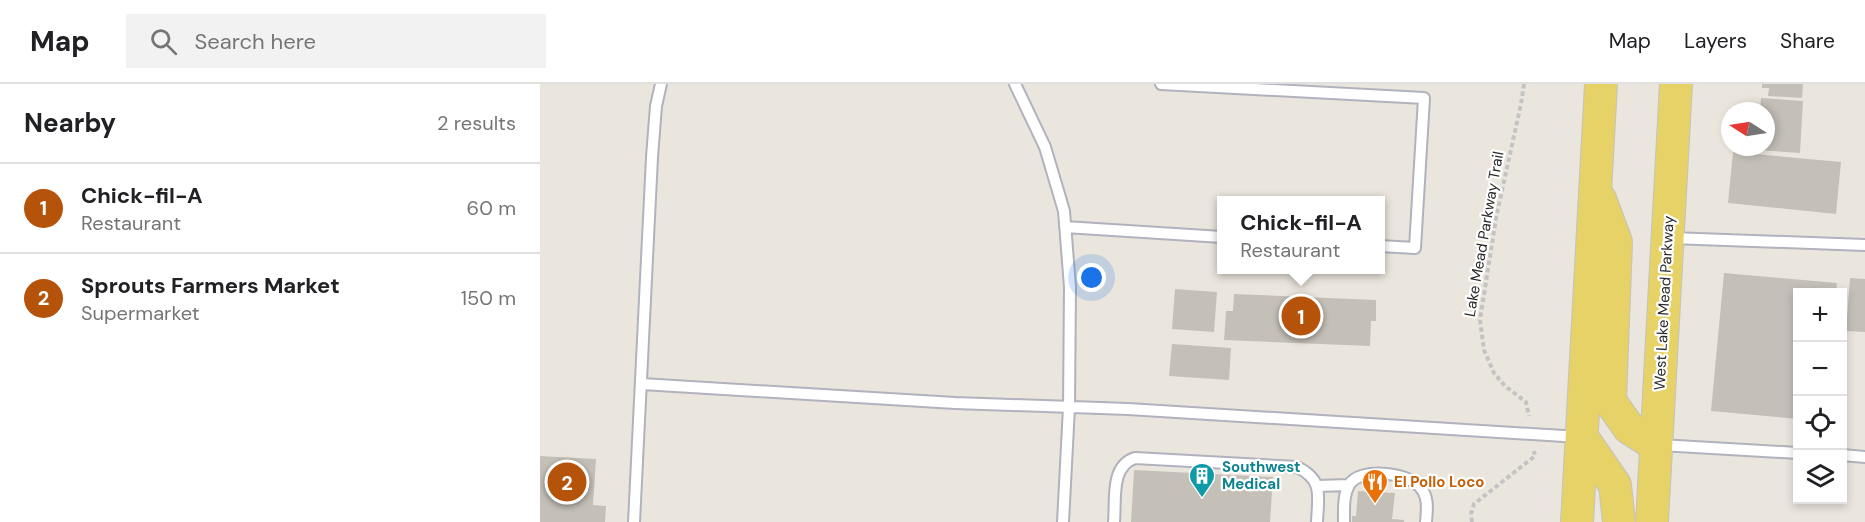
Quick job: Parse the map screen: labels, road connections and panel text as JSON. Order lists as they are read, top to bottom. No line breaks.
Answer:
{"streets":{"main road":["West Lake Mead Parkway"],"path":["Lake Mead Parkway Trail"]},"places":{"building":["Southwest Medical"],"restaurant":["El Pollo Loco"]},"north":"left","page":{"header":"Map","search":"Search here","nav":["Map","Layers","Share"],"heading":["Nearby","2 results"],"list":[{"mark":"1","name":"Chick-fil-A","note":"Restaurant","value":"60 m"},{"mark":"2","name":"Sprouts Farmers Market","note":"Supermarket","value":"150 m"}],"popup":["Chick-fil-A","Restaurant"],"map_buttons":["+","−"],"pins":["1","2"]}}
